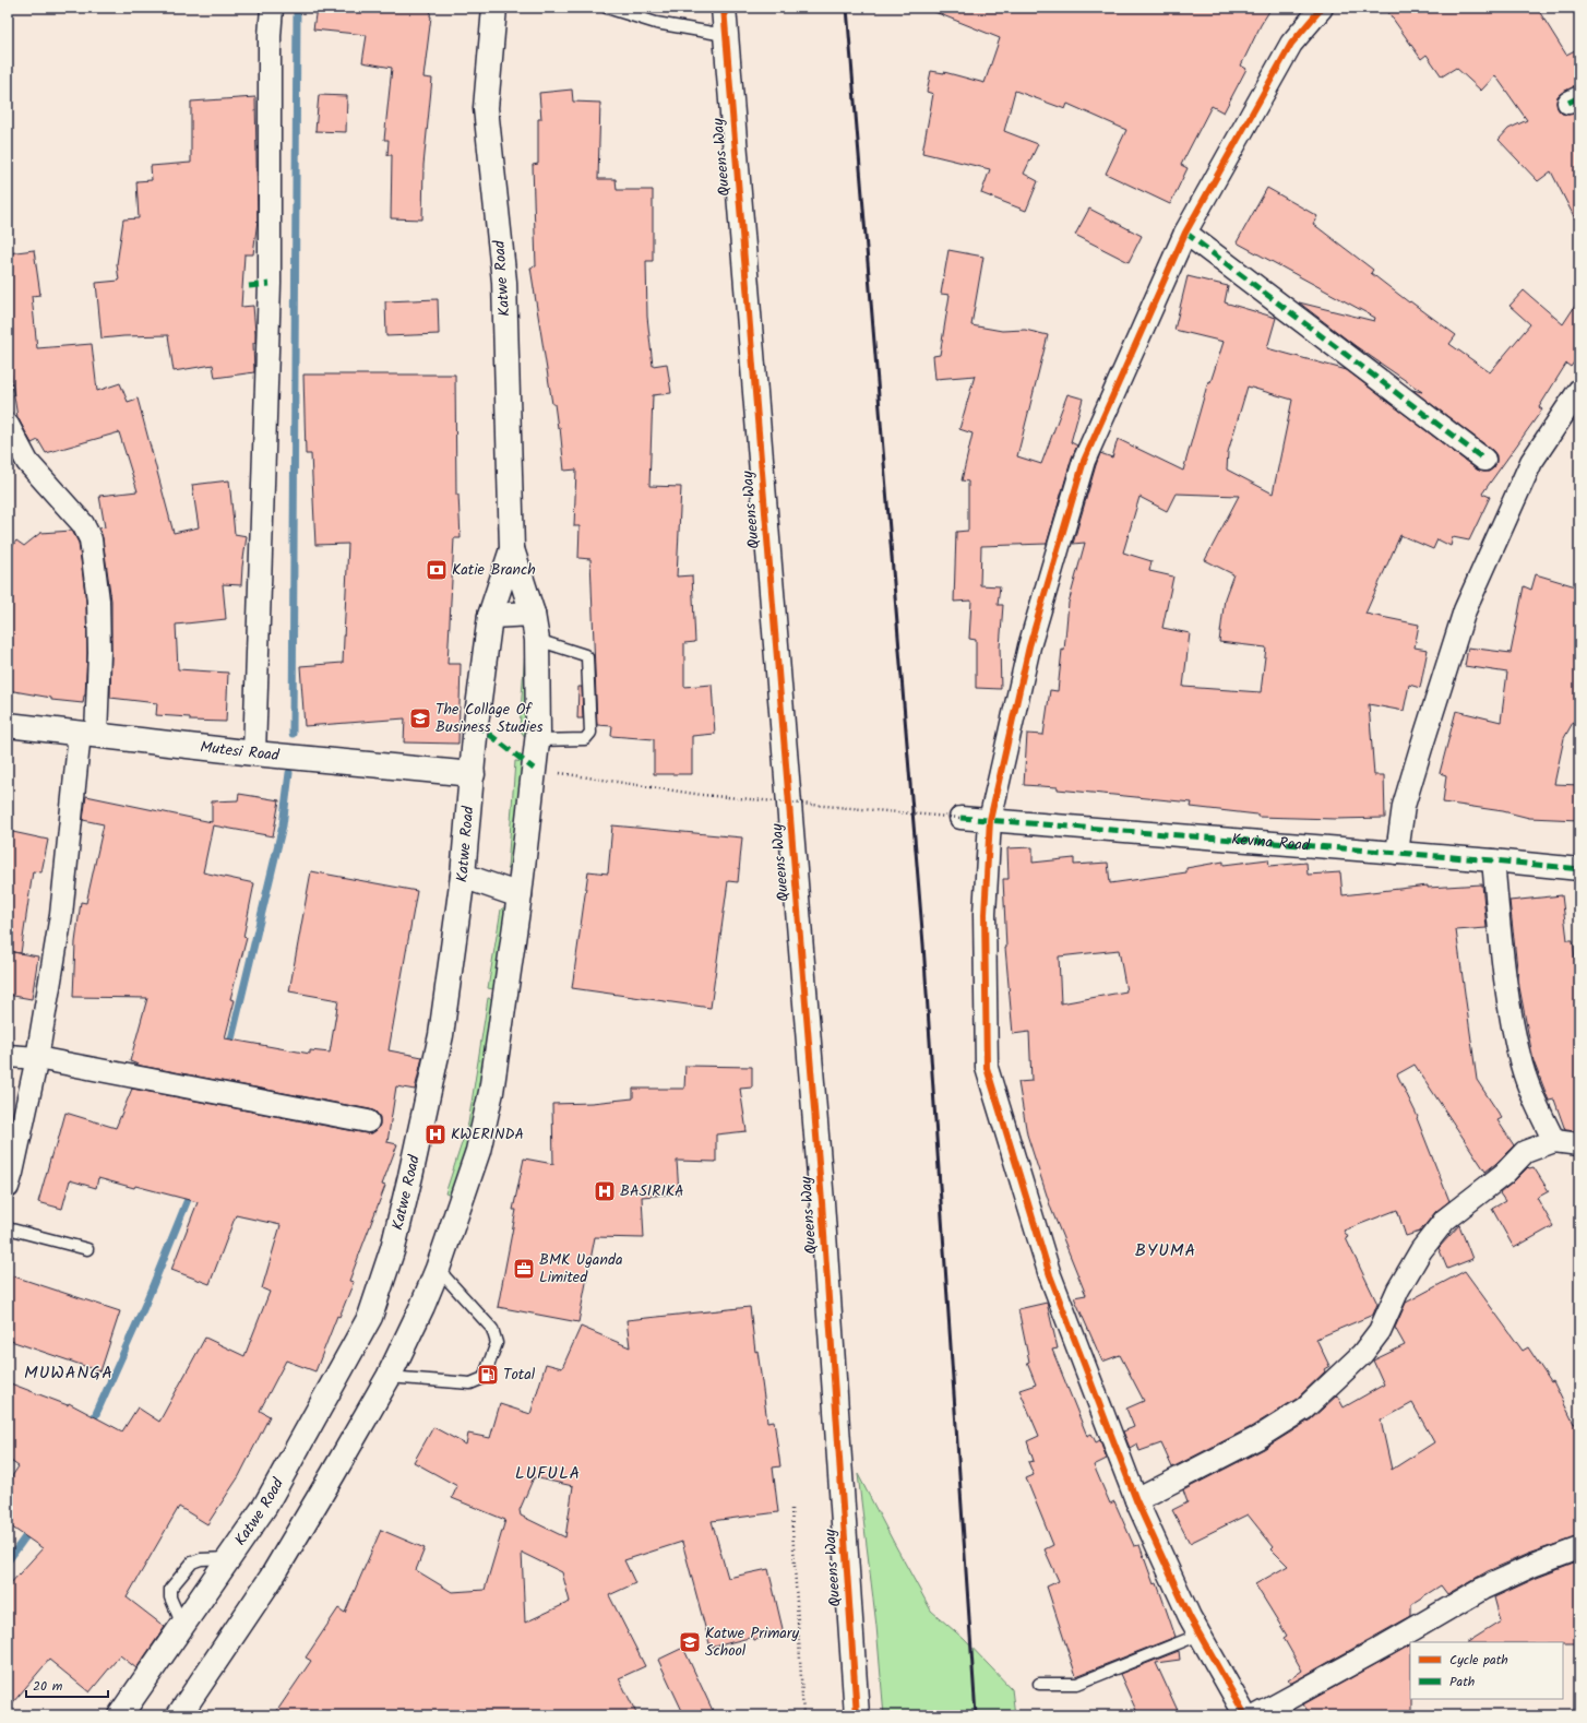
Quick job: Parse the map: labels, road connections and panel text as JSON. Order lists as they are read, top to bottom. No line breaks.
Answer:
{"streets":{"main road":["Queens Way","Katwe Road","Mutesi Road"],"street":["Kevina Road"]},"crossings":[["Katwe Road","Mutesi Road"]],"districts":["BYUMA","MUWANGA","LUFULA"],"places":{"bank":["Katie Branch"],"school or university":["The Collage Of Business Studies","Katwe Primary School"],"hospital":["KWERINDA","BASIRIKA"],"office":["BMK Uganda Limited"],"fuel station":["Total"]},"legend":["Cycle path","Path"],"scale_bar":"20 m"}
